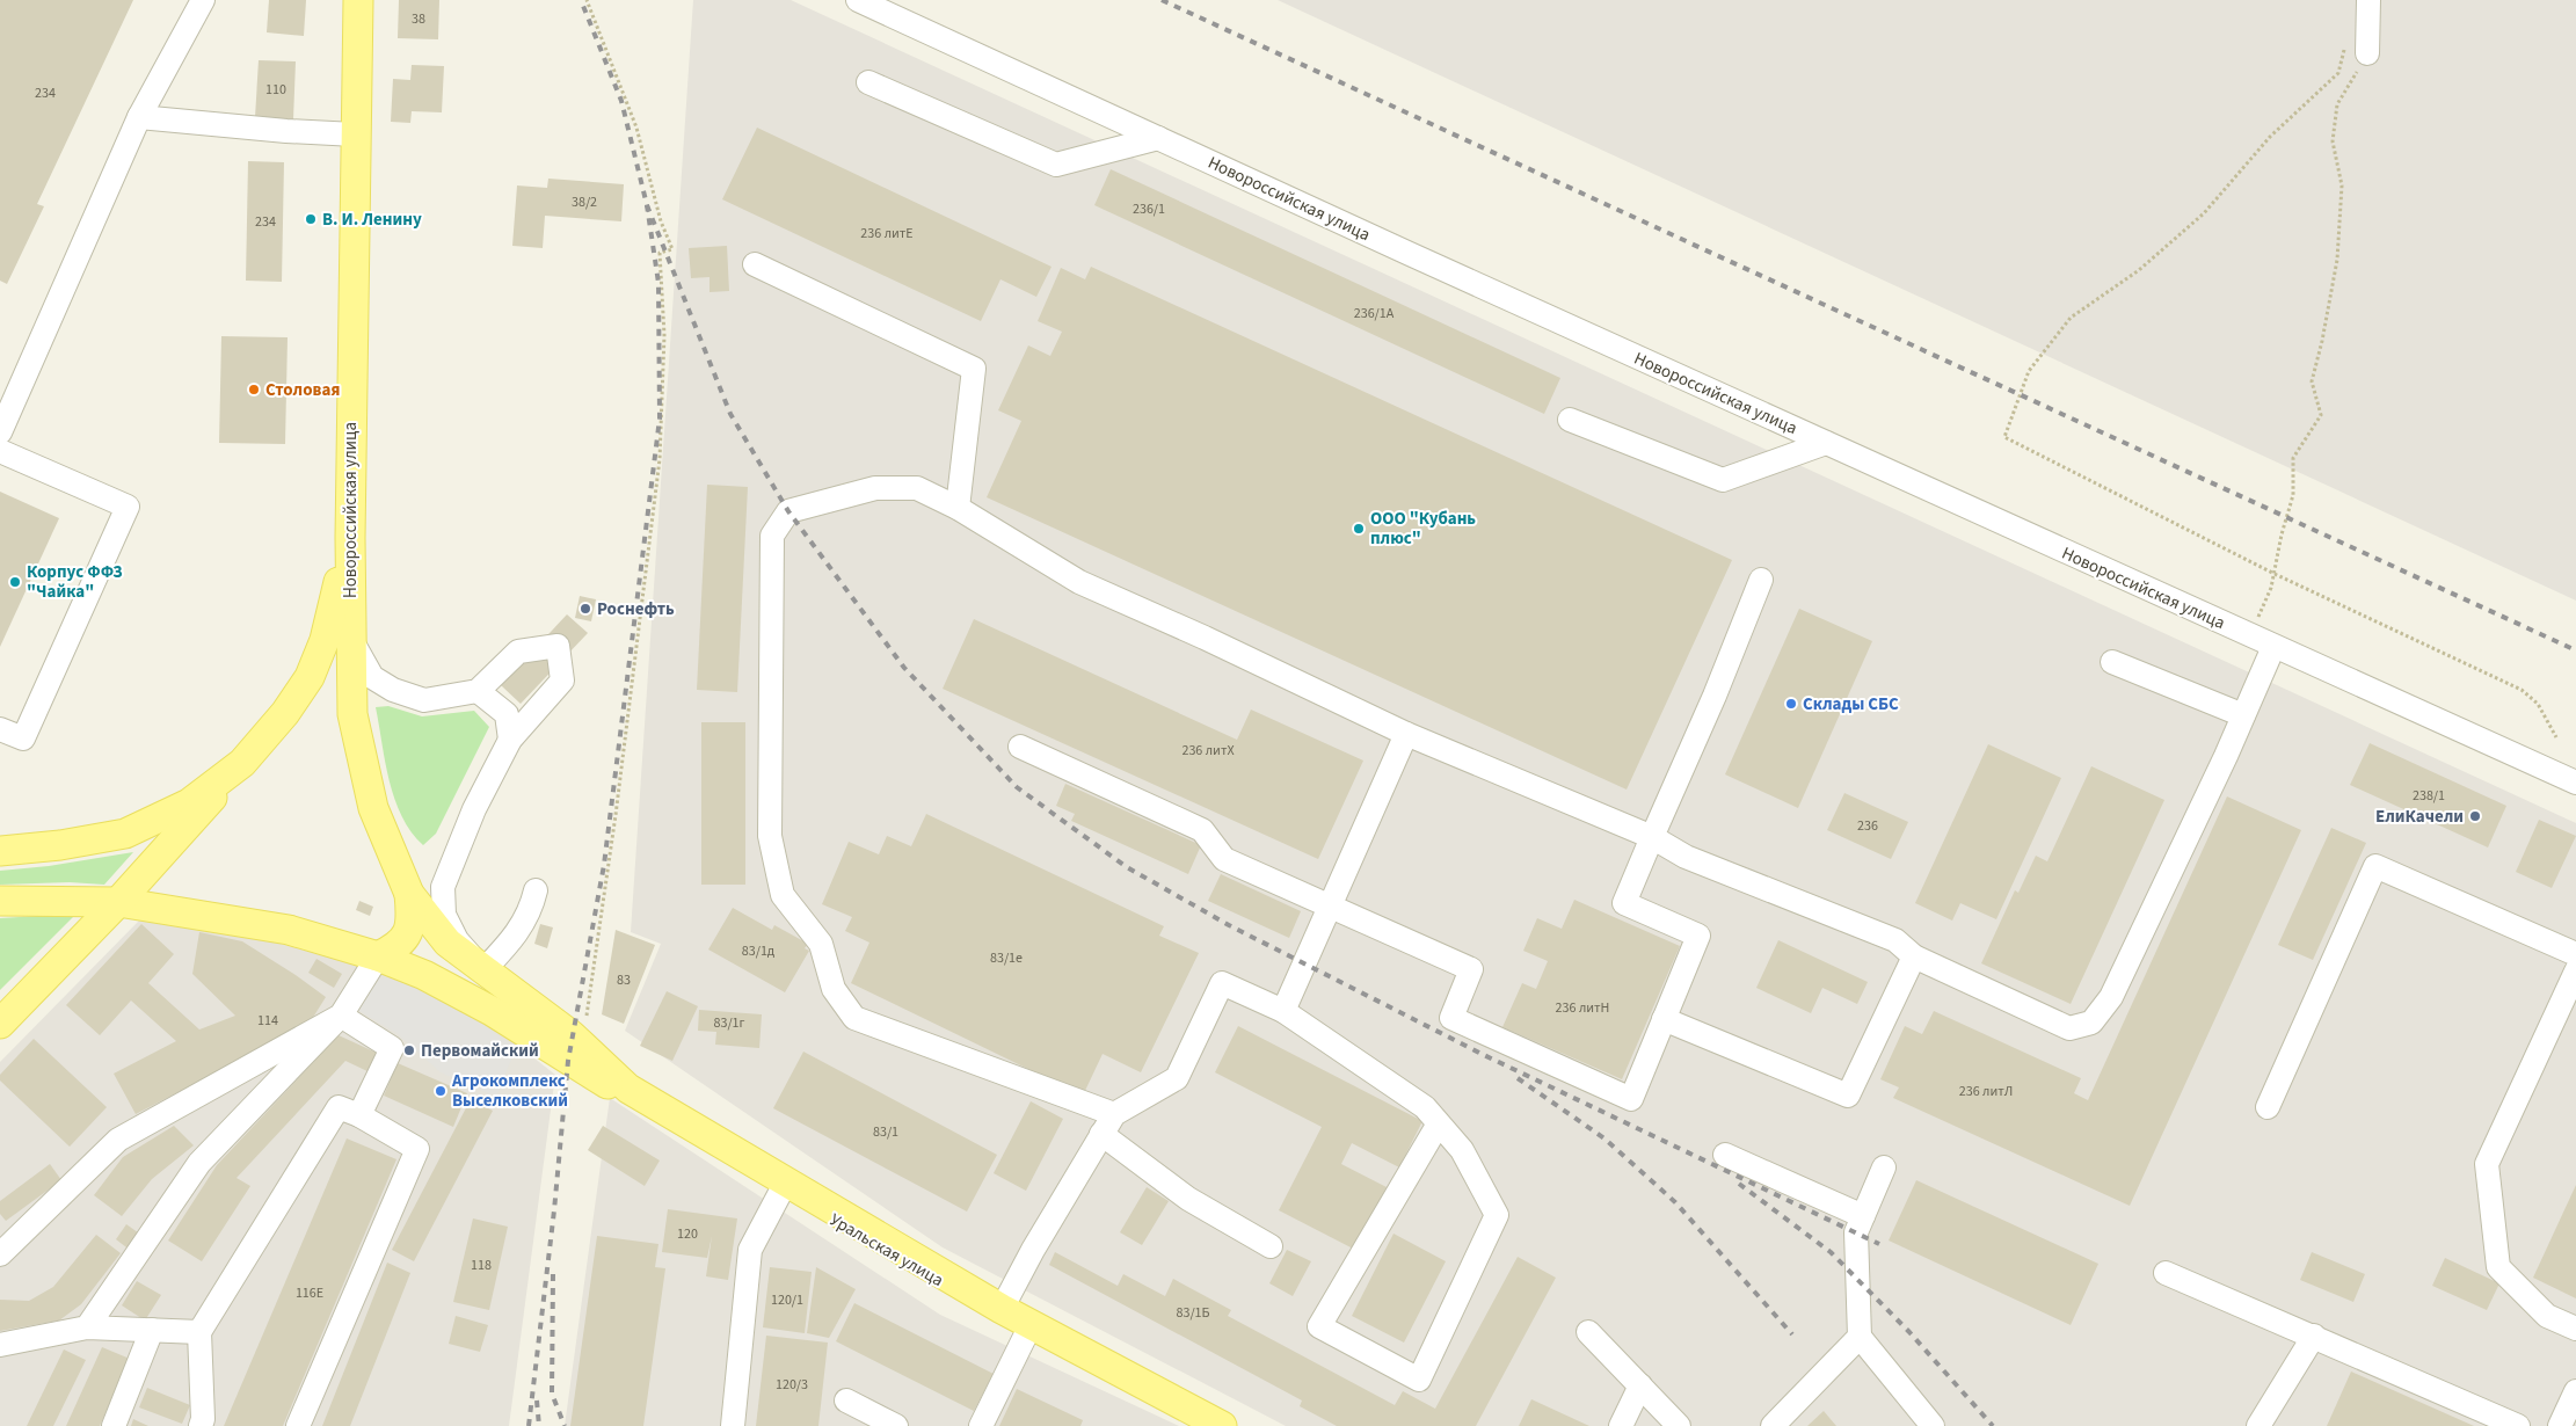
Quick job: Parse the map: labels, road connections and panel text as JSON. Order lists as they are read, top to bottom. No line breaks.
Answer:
{"streets":{"main road":["Новороссийская улица","Уральская улица"]},"places":["В. И. Ленину","Столовая","ООО \"Кубань плюс\"","Корпус ФФЗ \"Чайка\"","Роснефть","Склады СБС","ЕлиКачели","Первомайский","Агрокомплекс Выселковский"],"house_numbers":["38","110","234","38/2","236/1","234","236 литЕ","236/1А","236 литХ","238/1","236","83/1д","83/1е","83","236 литН","114","83/1г","236 литЛ","83/1","120","118","116Е","120/1","83/1Б","120/3"]}
